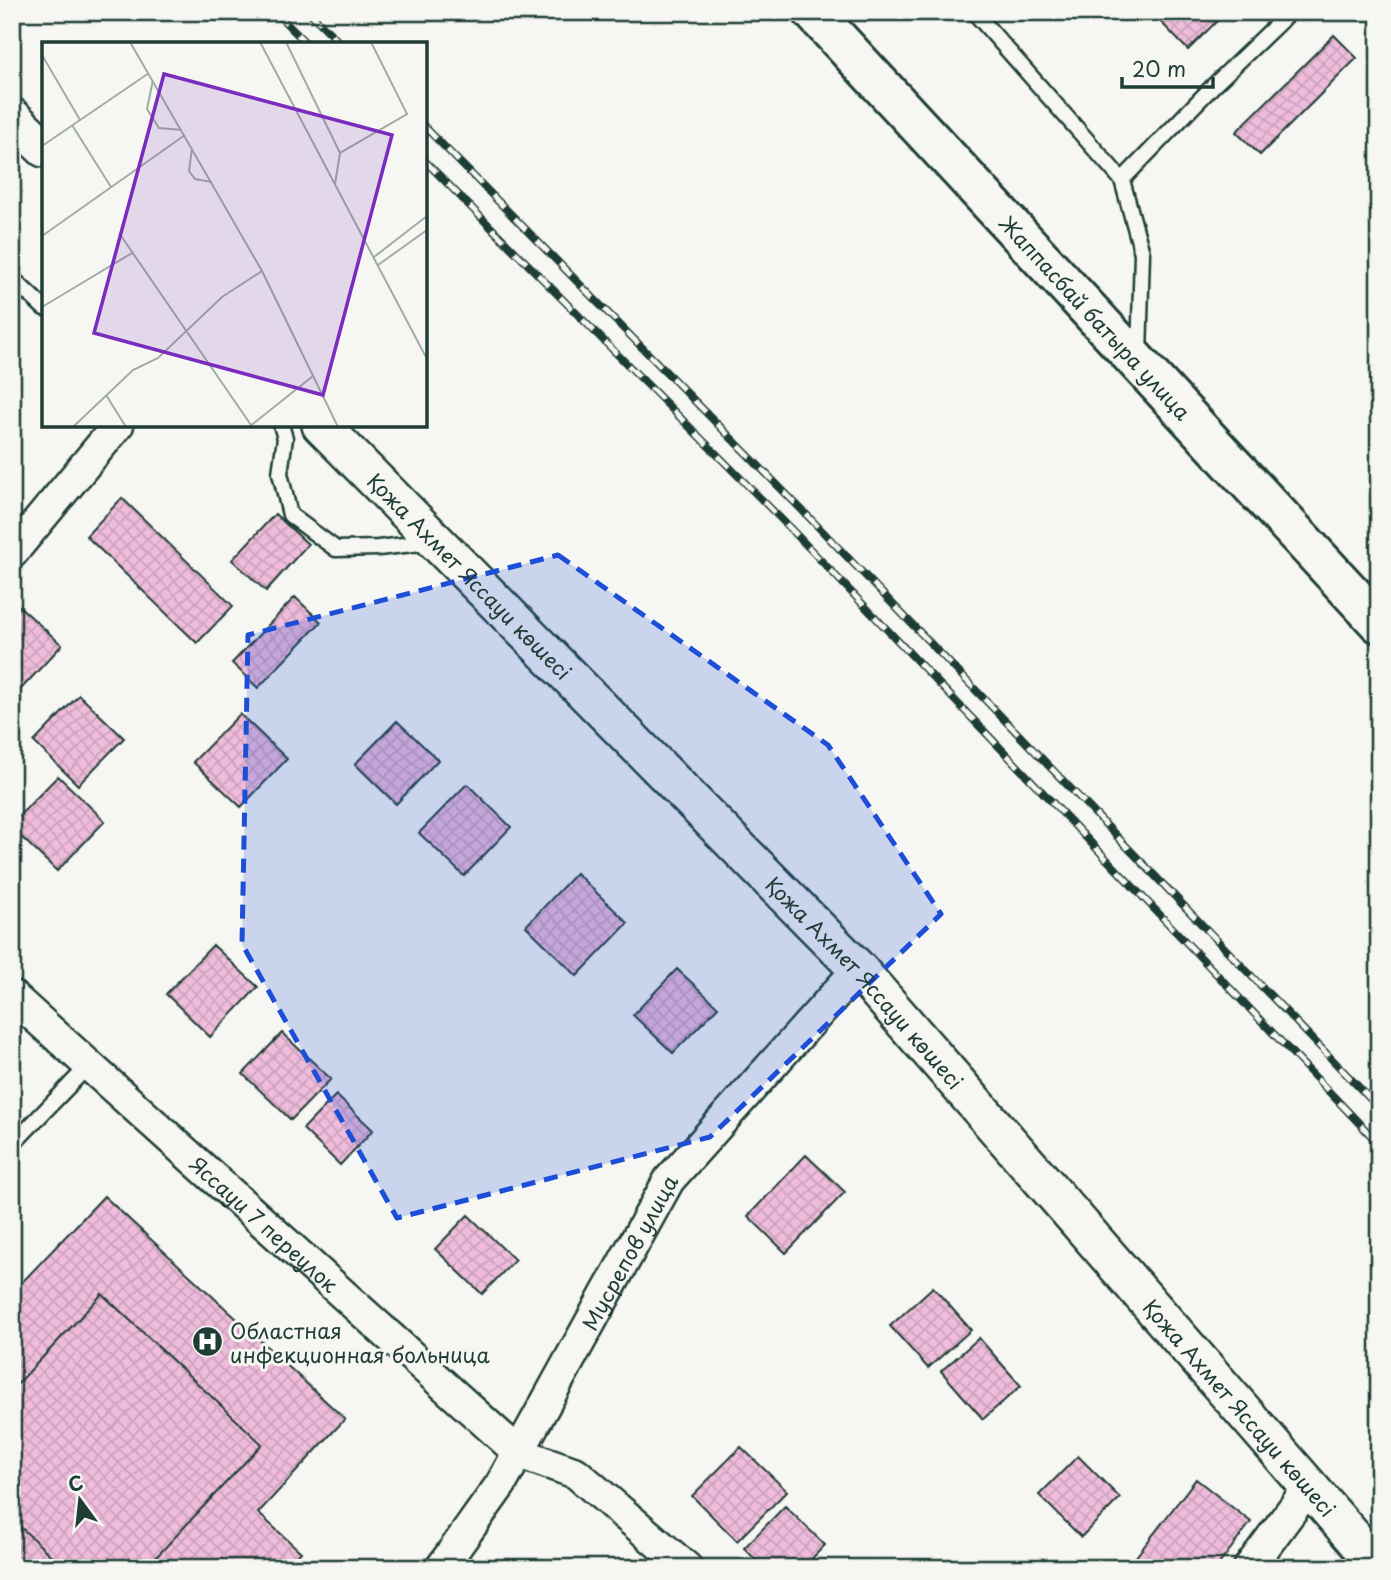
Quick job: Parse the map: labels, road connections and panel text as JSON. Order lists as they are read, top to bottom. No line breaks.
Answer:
{"streets":{"main road":["Жаппасбай батыра улица"],"street":["Қожа Ахмет Яссауи көшесі","Яссауи 7 переулок","Мусрепов улица"]},"crossings":[["Қожа Ахмет Яссауи көшесі","Мусрепов улица"],["Яссауи 7 переулок","Мусрепов улица"]],"places":{"hospital":["Областная инфекционная больница"]},"scale_bar":"20 m","north":"top"}
